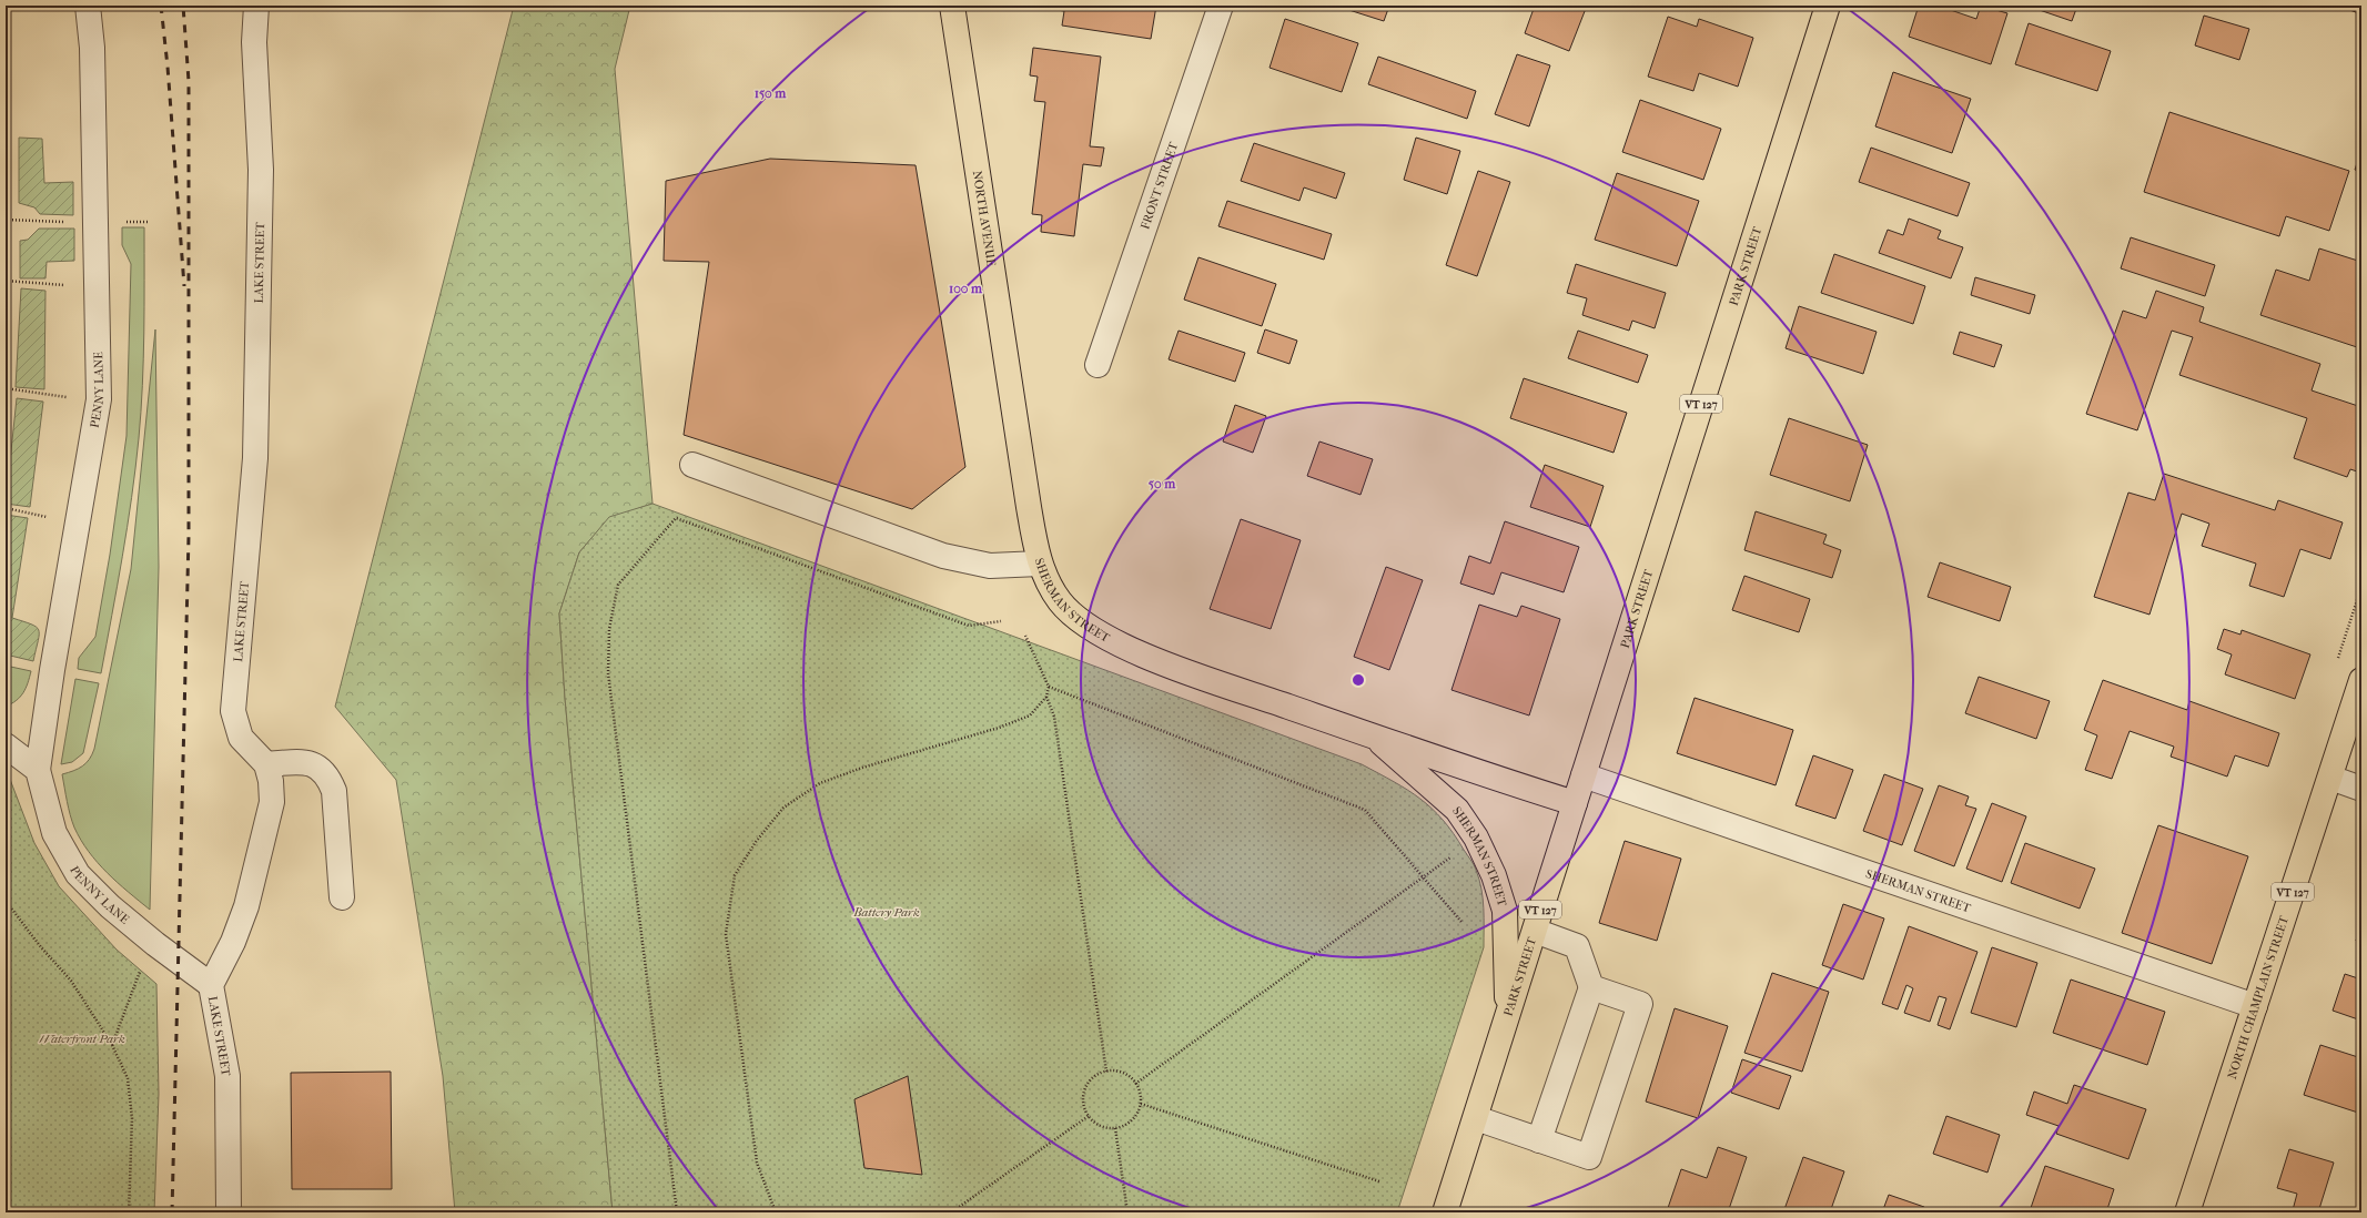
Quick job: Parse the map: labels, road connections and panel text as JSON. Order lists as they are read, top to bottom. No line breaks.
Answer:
{"streets":{"main road":["NORTH AVENUE","PARK STREET","VT 127","SHERMAN STREET","NORTH CHAMPLAIN STREET"],"street":["FRONT STREET","LAKE STREET","PENNY LANE"]},"crossings":[["NORTH AVENUE","SHERMAN STREET"],["LAKE STREET","PENNY LANE"],["PARK STREET","SHERMAN STREET"],["SHERMAN STREET","NORTH CHAMPLAIN STREET"]],"parks":["Battery Park","Waterfront Park"],"rings":["150 m","100 m","50 m"]}
